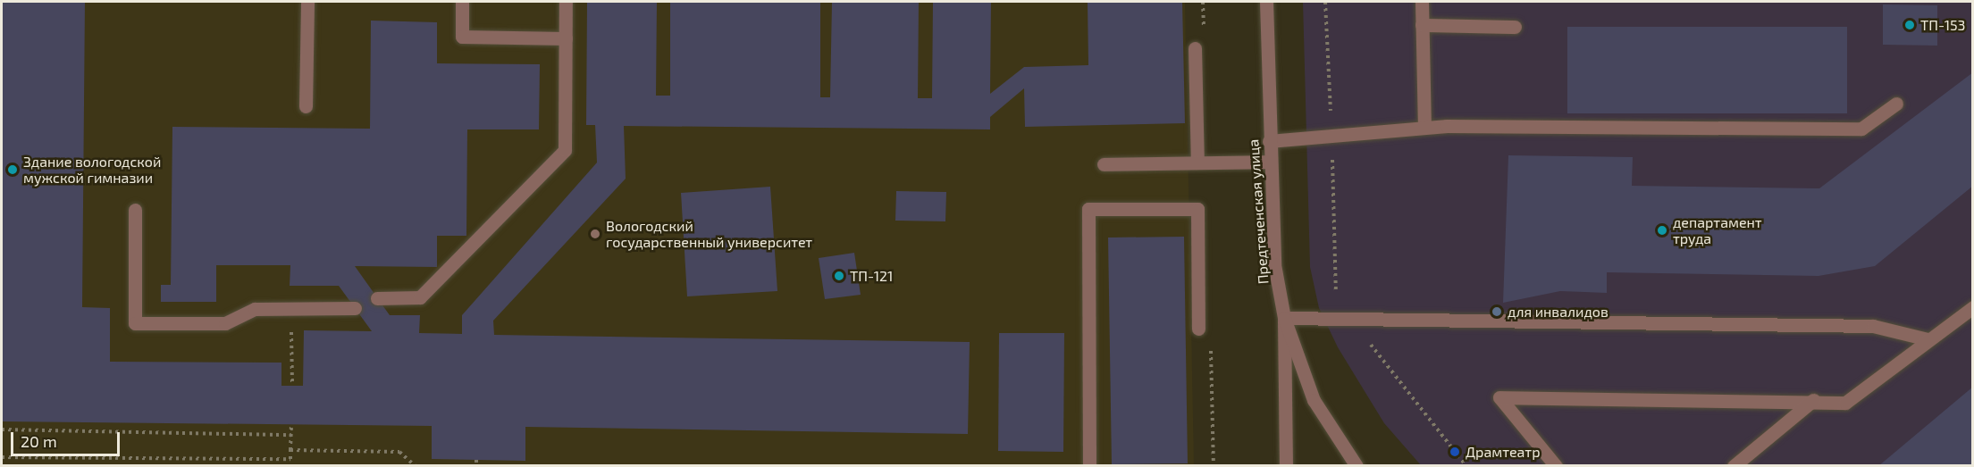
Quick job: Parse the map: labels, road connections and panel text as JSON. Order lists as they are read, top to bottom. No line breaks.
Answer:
{"streets":{"street":["Предтеченская улица"]},"places":["ТП-153","Здание вологодской мужской гимназии","департамент труда","Вологодский государственный университет","ТП-121","для инвалидов","Драмтеатр"],"scale_bar":"20 m"}
